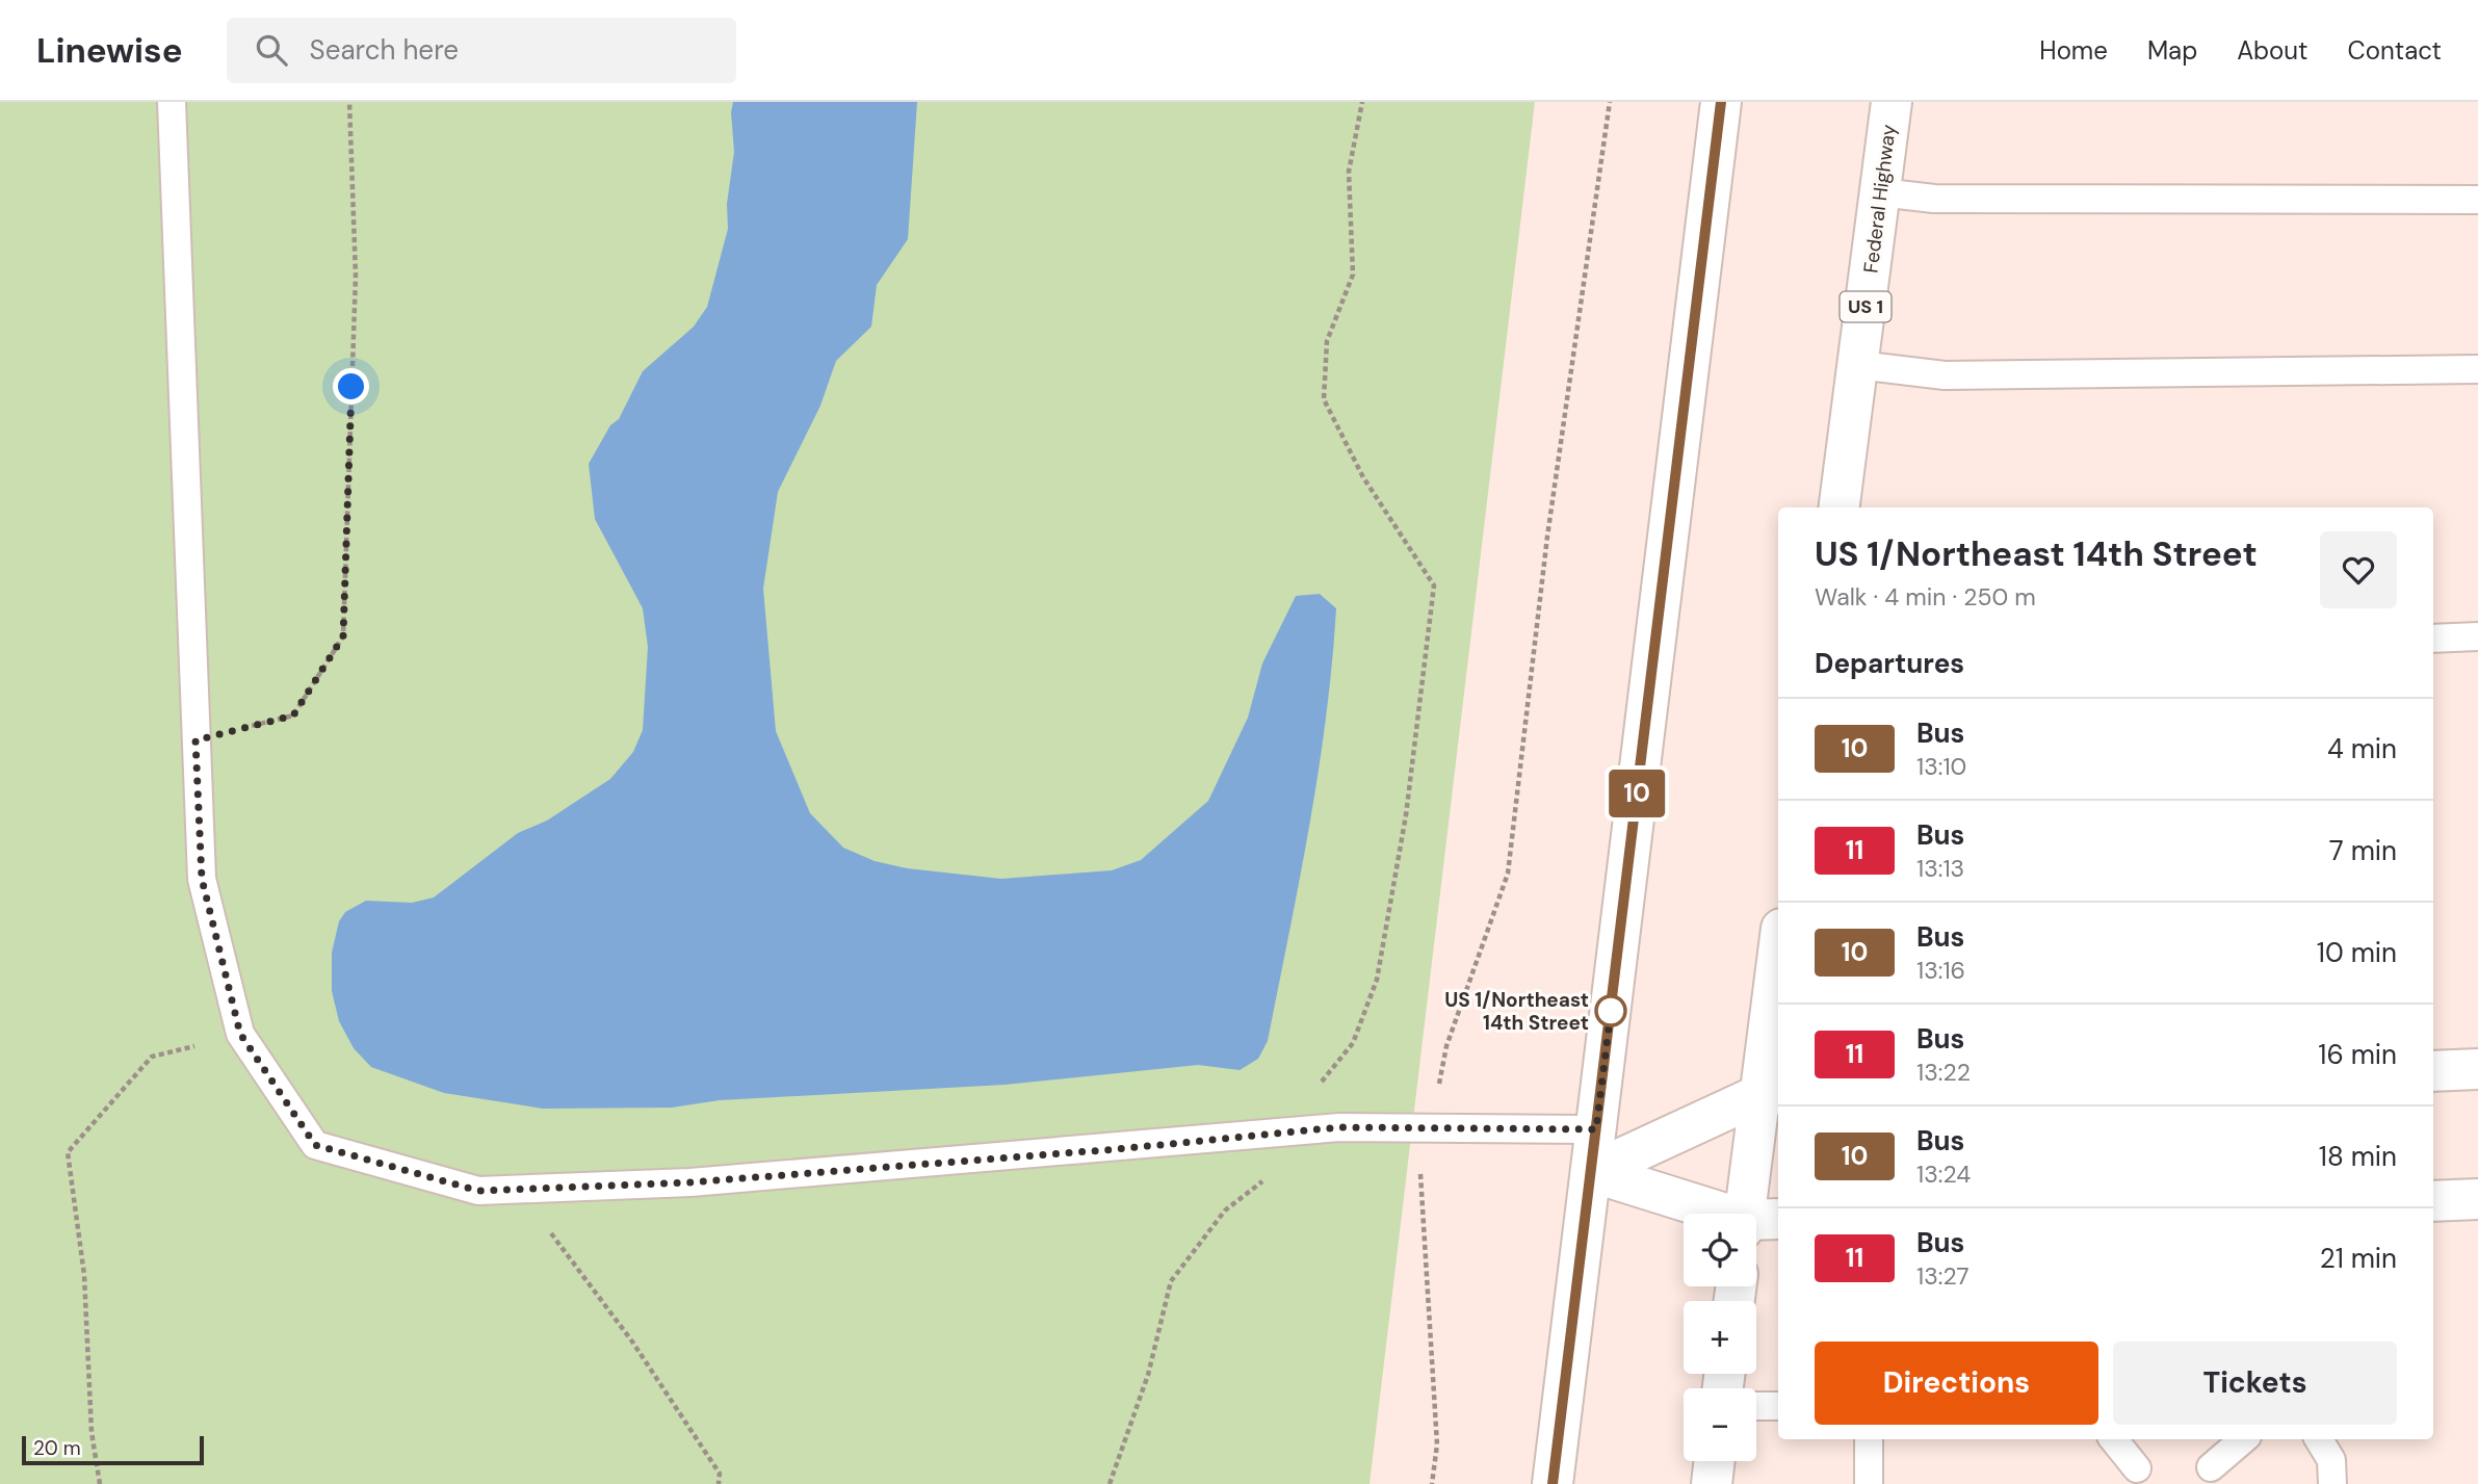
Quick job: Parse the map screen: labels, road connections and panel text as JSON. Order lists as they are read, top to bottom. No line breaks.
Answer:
{"streets":{"main road":["Federal Highway","US 1"]},"places":["US 1/Northeast 14th Street"],"lines":["bus line 10"],"scale_bar":"20 m","page":{"header":"Linewise","search":"Search here","nav":["Home","Map","About","Contact"],"on_map":"10","heading":[["US 1/Northeast 14th Street","Walk · 4 min · 250 m"],"Departures"],"list":[{"mark":"10","name":"Bus","note":"13:10","value":"4 min"},{"mark":"11","name":"Bus","note":"13:13","value":"7 min"},{"mark":"10","name":"Bus","note":"13:16","value":"10 min"},{"mark":"11","name":"Bus","note":"13:22","value":"16 min"},{"mark":"10","name":"Bus","note":"13:24","value":"18 min"},{"mark":"11","name":"Bus","note":"13:27","value":"21 min"}],"map_buttons":["+","−"],"buttons":["Directions","Tickets"],"scale":"20 m"}}
